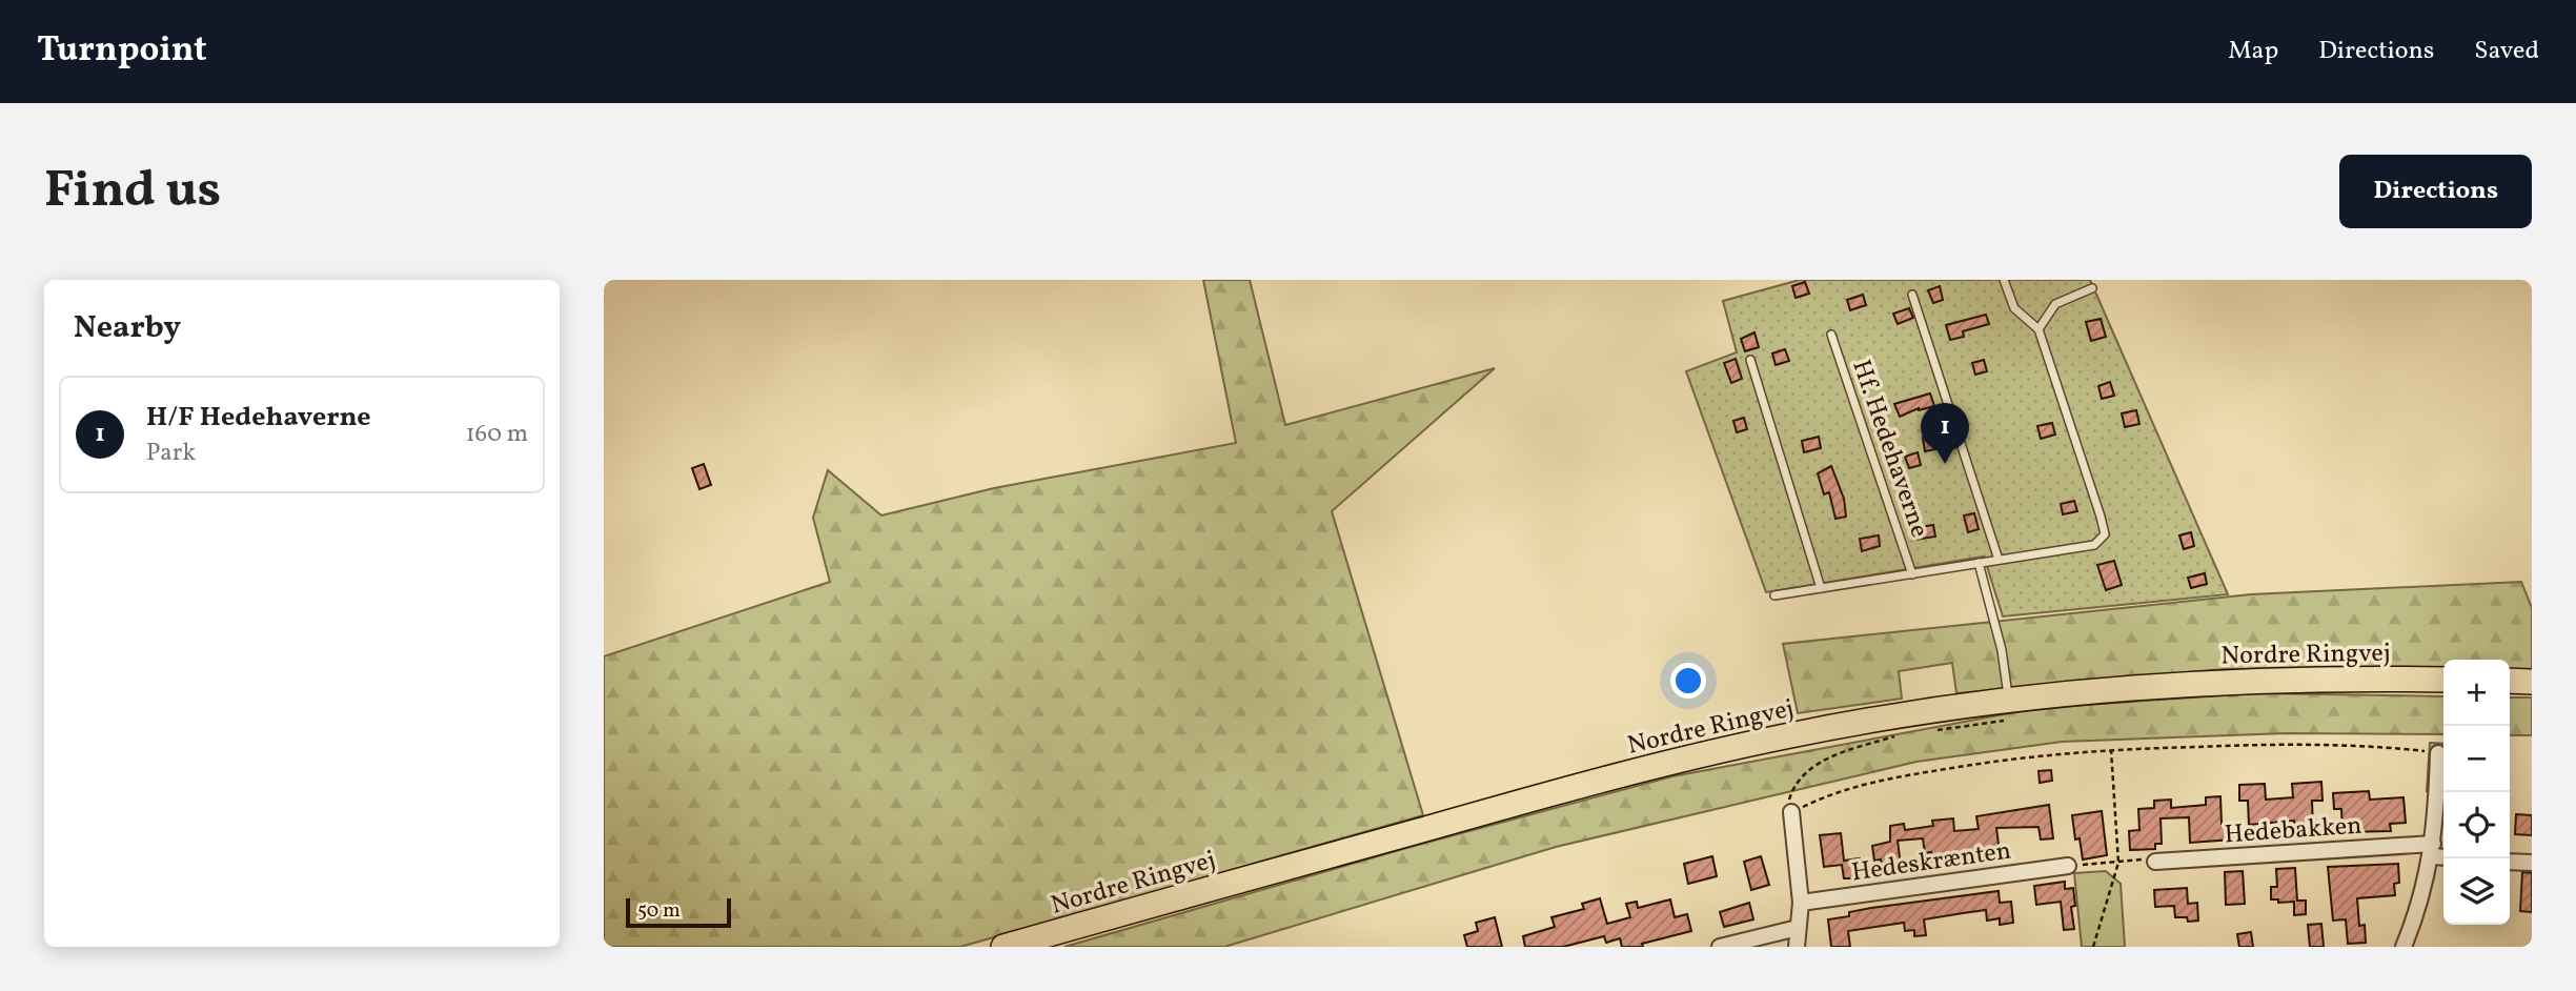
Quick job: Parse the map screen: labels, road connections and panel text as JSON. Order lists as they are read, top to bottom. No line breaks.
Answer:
{"streets":{"main road":["Nordre Ringvej"],"street":["Hedebakken","Hedeskrænten"],"lane":["Hf. Hedehaverne"]},"scale_bar":"50 m","page":{"header":"Turnpoint","nav":["Map","Directions","Saved"],"buttons":"Directions","title":"Find us","heading":"Nearby","list":[{"mark":"1","name":"H/F Hedehaverne","note":"Park","value":"160 m"}],"pins":"1","map_buttons":["+","−"],"scale":"50 m"}}
